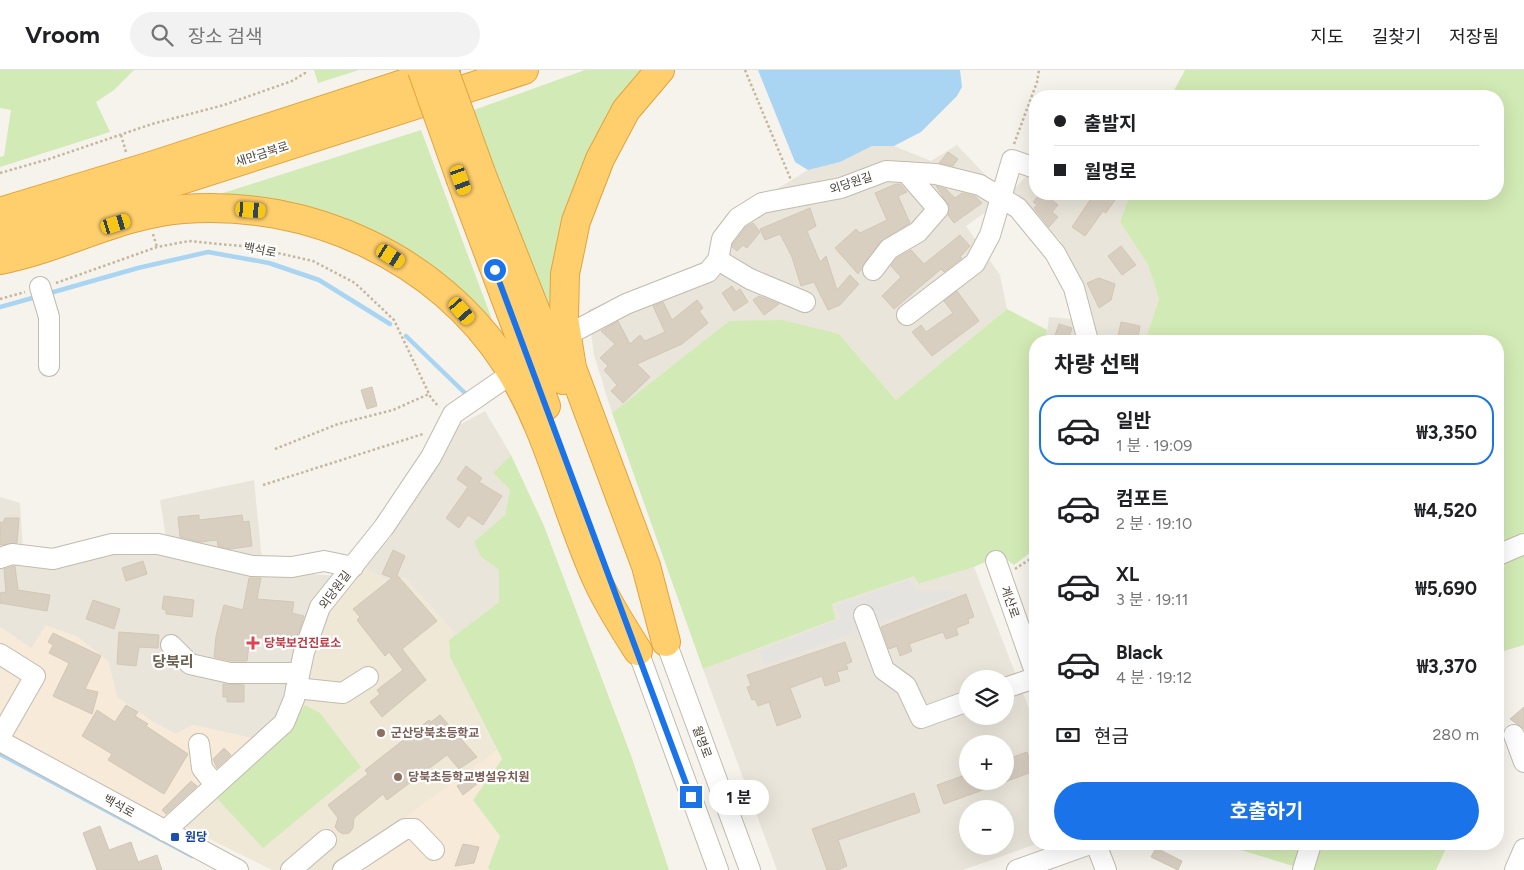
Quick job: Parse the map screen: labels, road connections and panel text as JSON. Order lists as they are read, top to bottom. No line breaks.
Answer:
{"streets":{"highway":["새만금북로"],"street":["외당원길","백석로","계산로","월명로"]},"crossings":[["외당원길","백석로"]],"districts":["당북리"],"places":{"health":["당북보건진료소"],"other":["군산당북초등학교","당북초등학교병설유치원"],"transit":["원당"]},"page":{"header":"Vroom","search":"장소 검색","nav":["지도","길찾기","저장됨"],"banner":["출발지","월명로"],"heading":"차량 선택","list":[{"name":"일반","note":"1 분 · 19:09","value":"₩3,350"},{"name":"컴포트","note":"2 분 · 19:10","value":"₩4,520"},{"name":"XL","note":"3 분 · 19:11","value":"₩5,690"},{"name":"Black","note":"4 분 · 19:12","value":"₩3,370"}],"map_buttons":["+","−"],"pay":["현금","280 m"],"buttons":"호출하기","bubble":"1 분"}}
